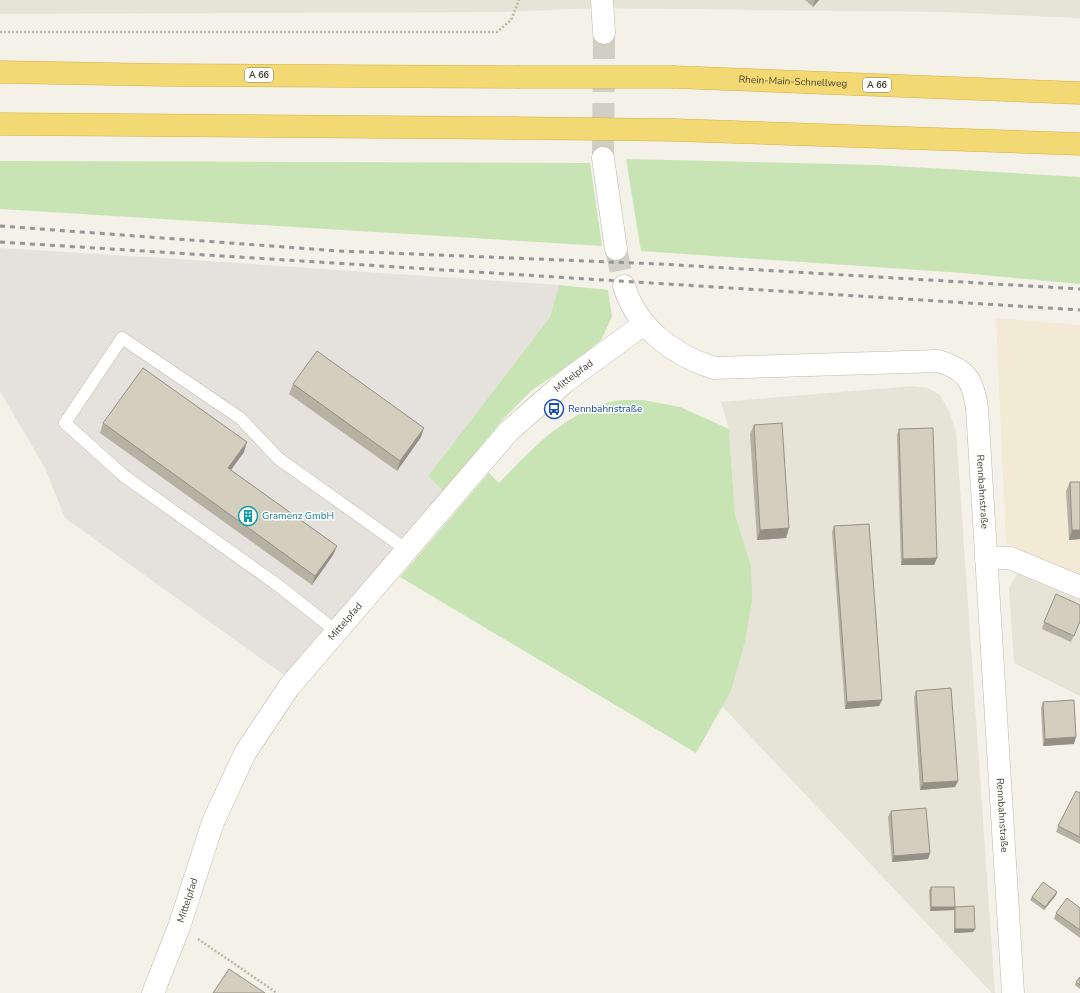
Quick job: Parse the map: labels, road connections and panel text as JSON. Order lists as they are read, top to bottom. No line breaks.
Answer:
{"streets":{"highway":["A 66","Rhein-Main-Schnellweg"],"street":["Mittelpfad","Rennbahnstraße"]},"crossings":[["Mittelpfad","Rennbahnstraße"]],"places":{"bus stop":["Rennbahnstraße"],"building":["Gramenz GmbH"]}}
